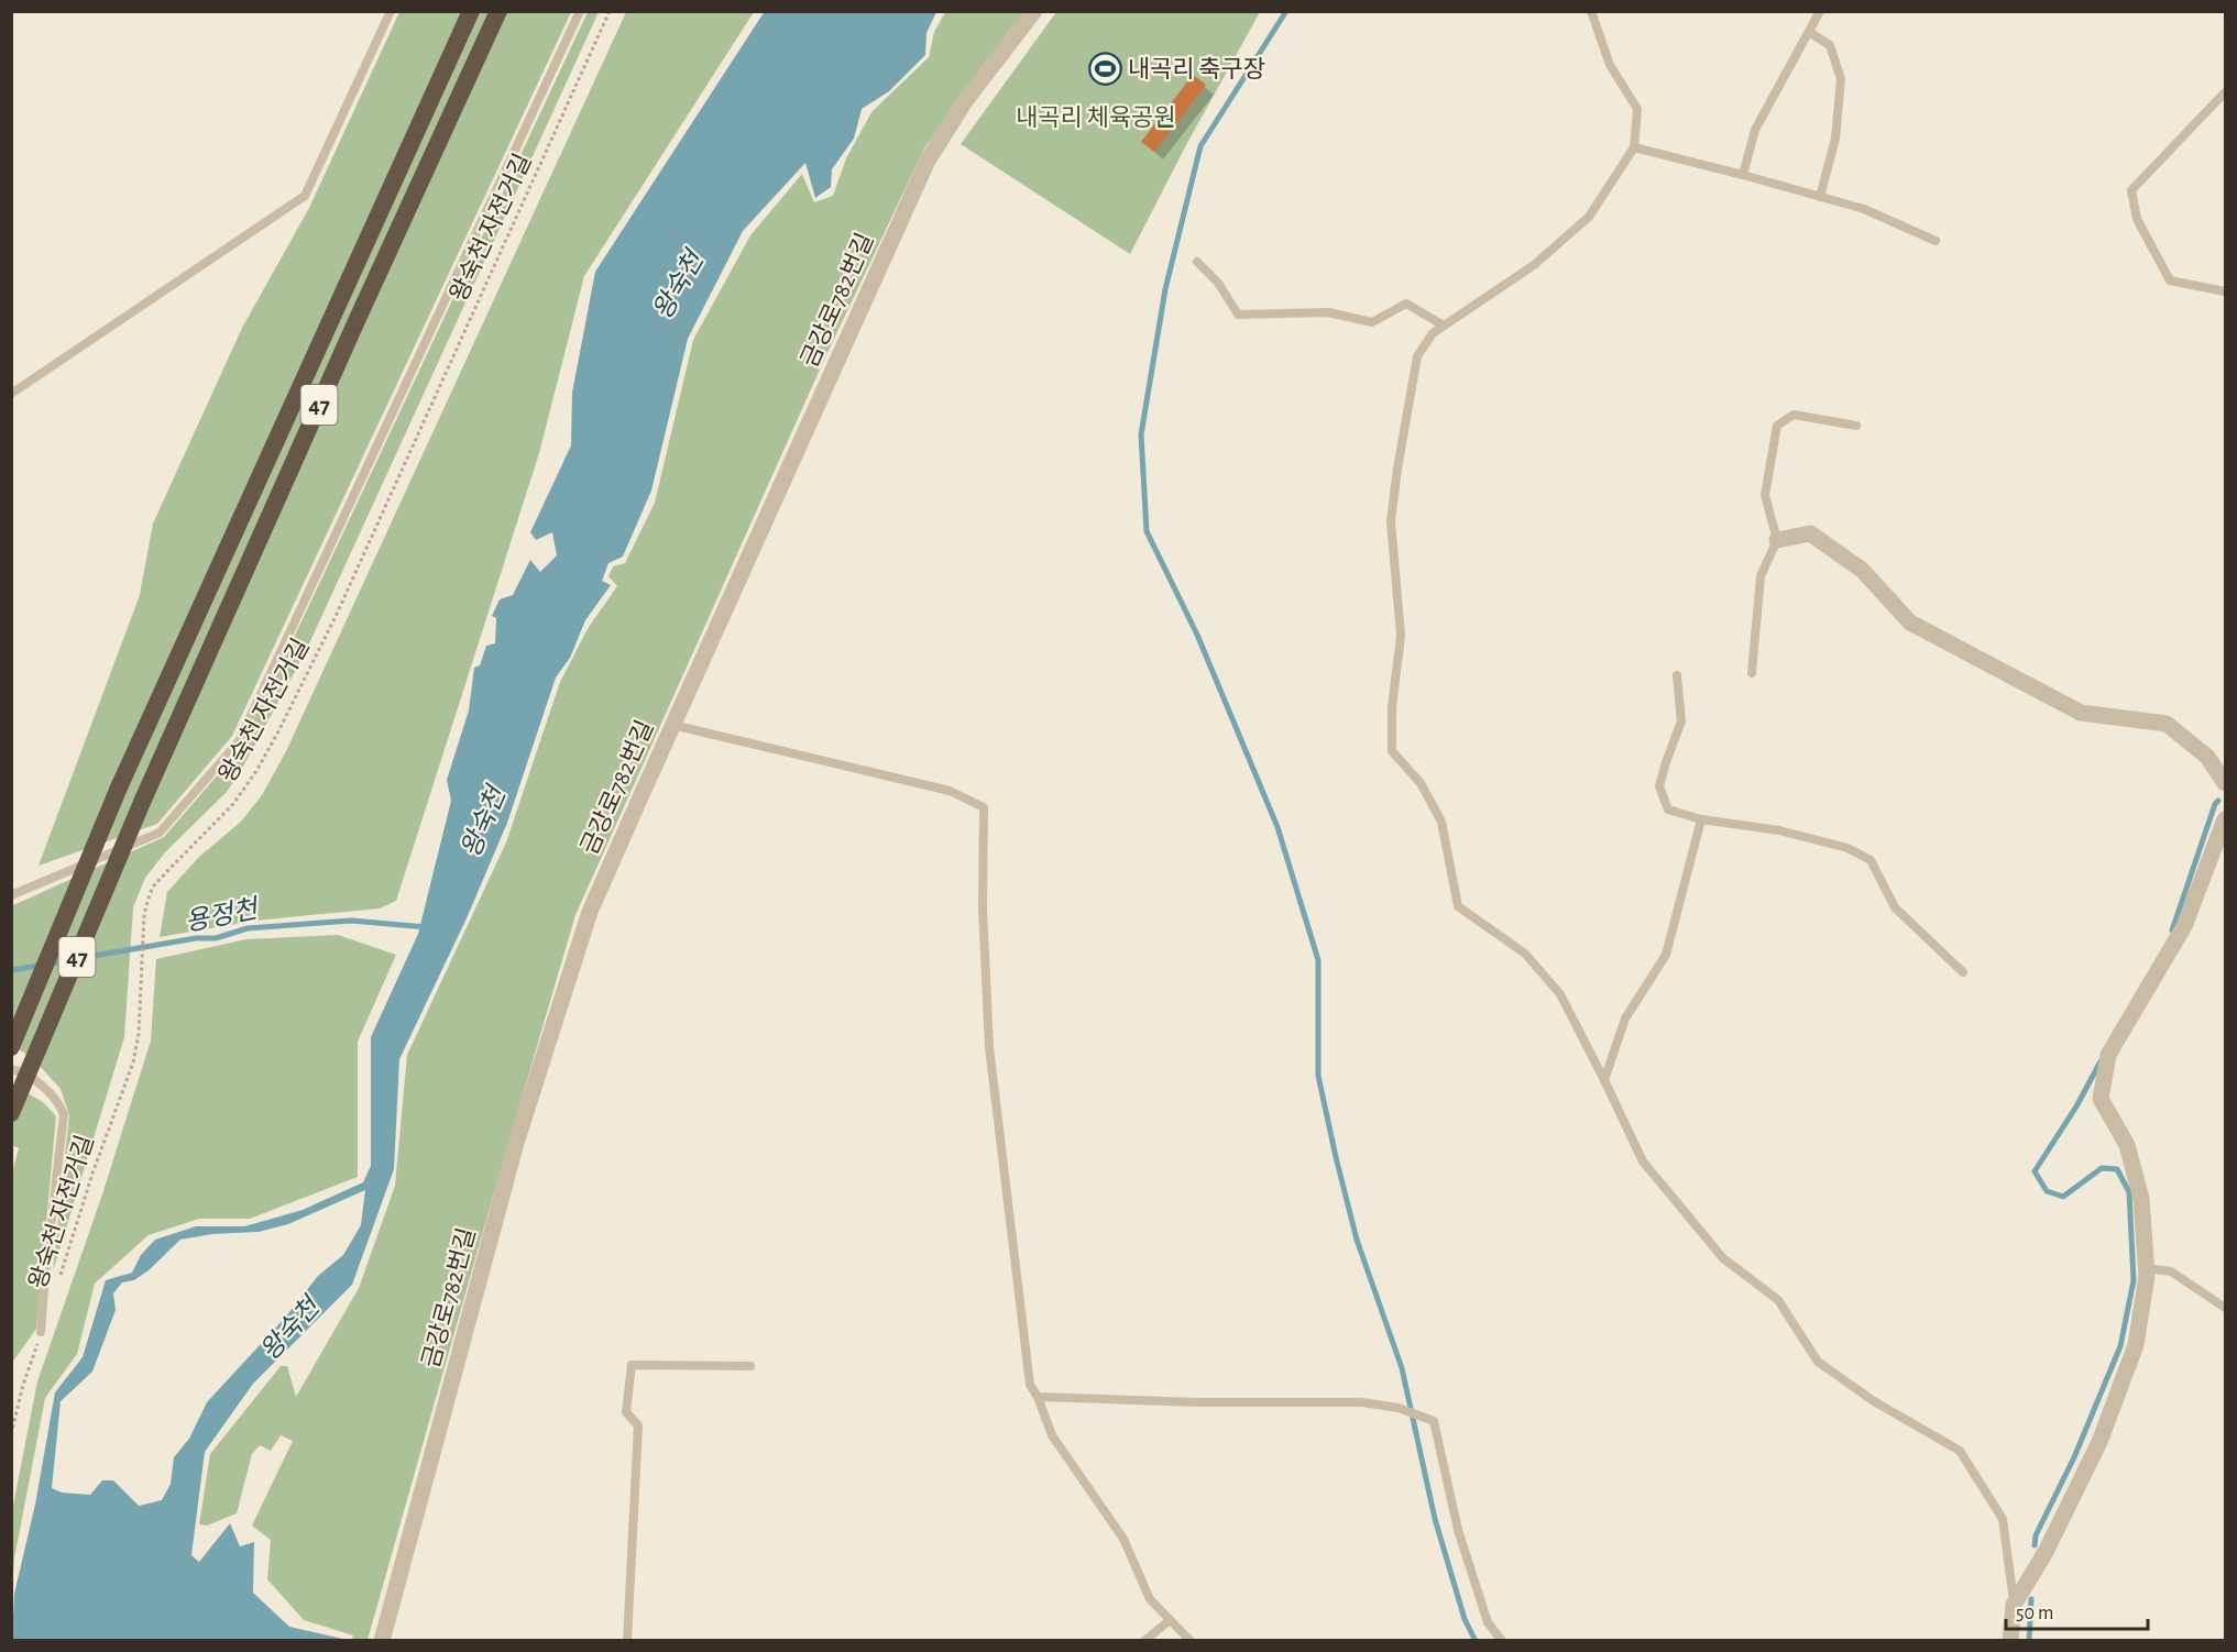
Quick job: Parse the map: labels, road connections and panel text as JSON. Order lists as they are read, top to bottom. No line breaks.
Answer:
{"streets":{"highway":["47"],"street":["금강로782번길"],"path":["왕숙천 자전거길"]},"water":["왕숙천","용정천"],"parks":["내곡리 체육공원"],"places":{"sports":["내곡리 축구장"]},"scale_bar":"50 m"}
